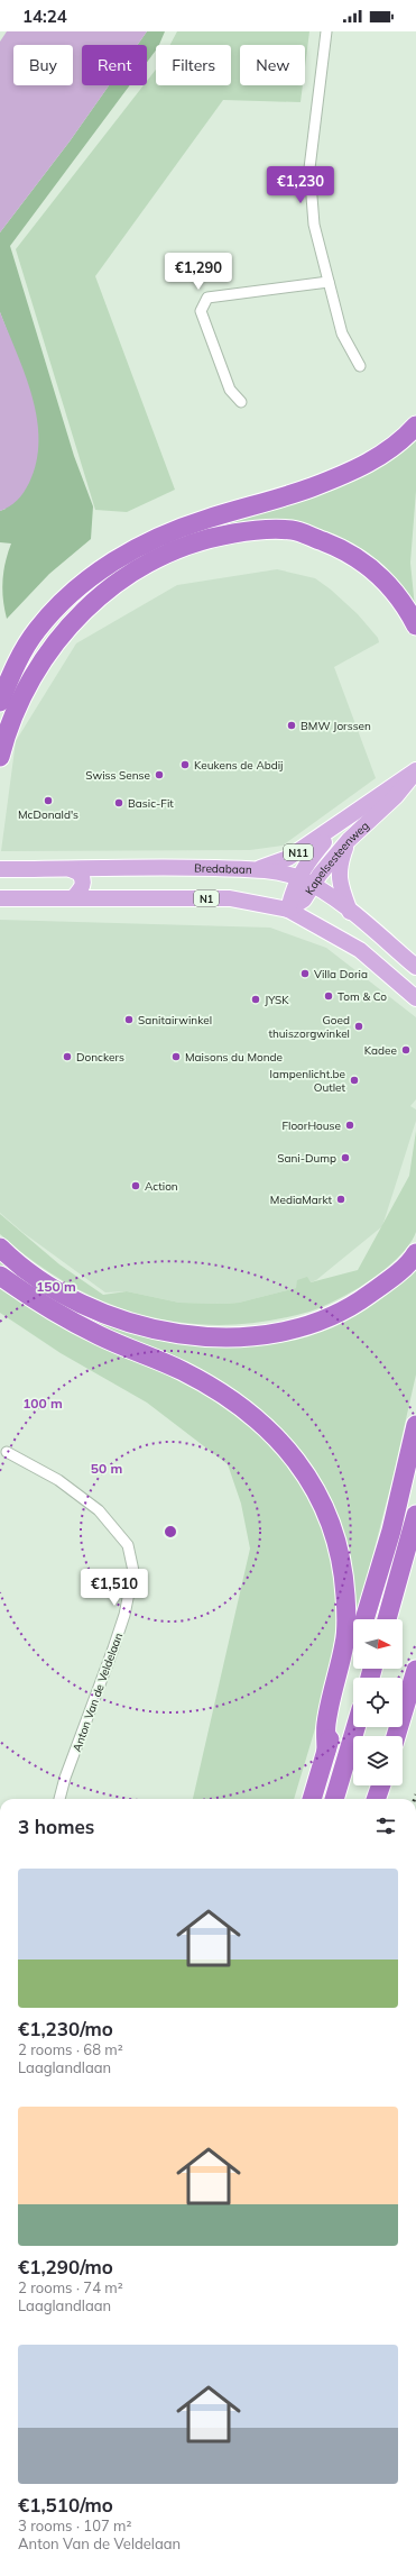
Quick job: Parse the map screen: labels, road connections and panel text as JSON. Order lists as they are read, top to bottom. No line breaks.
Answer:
{"streets":{"main road":["N11","Kapelsesteenweg","Bredabaan","N1"],"street":["Anton Van de Veldelaan"]},"crossings":[["N11","Kapelsesteenweg"],["N11","Bredabaan"],["Kapelsesteenweg","Bredabaan"],["Kapelsesteenweg","N1"]],"places":["BMW Jorssen","Keukens de Abdij","Swiss Sense","McDonald's","Basic-Fit","Villa Doria","Tom & Co","JYSK","Sanitairwinkel","Goed thuiszorgwinkel","Kadee","Donckers","Maisons du Monde","lampenlicht.be Outlet","FloorHouse","Sani-Dump","Action","MediaMarkt"],"north":"right","page":{"status":"14:24","chip":["Buy","Rent","Filters","New"],"price":["€1,230","€1,290","€1,510"],"heading":"3 homes","list":[{"name":"€1,230/mo","note":"2 rooms · 68 m² · Laaglandlaan"},{"name":"€1,290/mo","note":"2 rooms · 74 m² · Laaglandlaan"},{"name":"€1,510/mo","note":"3 rooms · 107 m² · Anton Van de Veldelaan"}]},"rings":["150 m","100 m","50 m"]}
